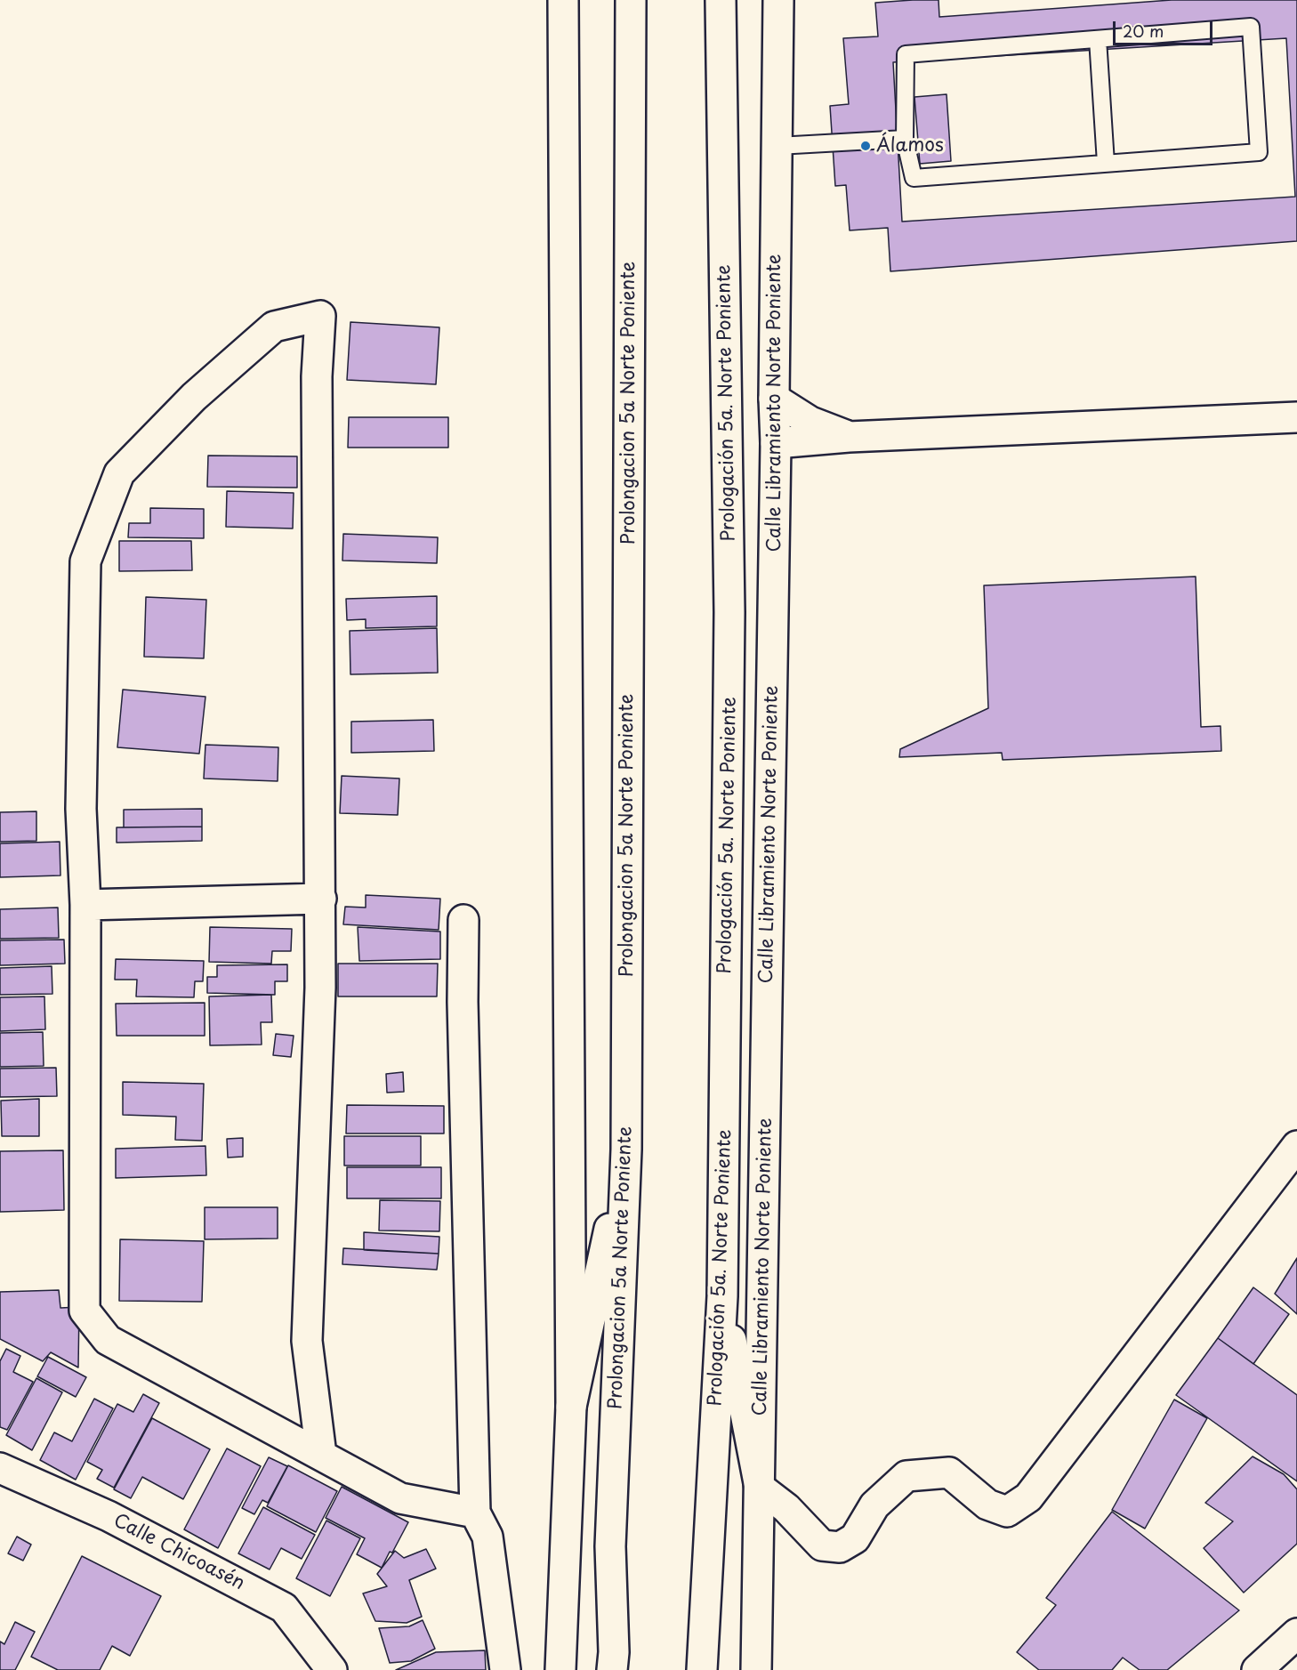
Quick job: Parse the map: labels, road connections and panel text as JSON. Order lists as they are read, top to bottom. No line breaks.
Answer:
{"streets":{"street":["Prolongacion 5a Norte Poniente","Prologación 5a. Norte Poniente","Calle Libramiento Norte Poniente","Calle Chicoasén"]},"places":["Álamos"],"scale_bar":"20 m"}
